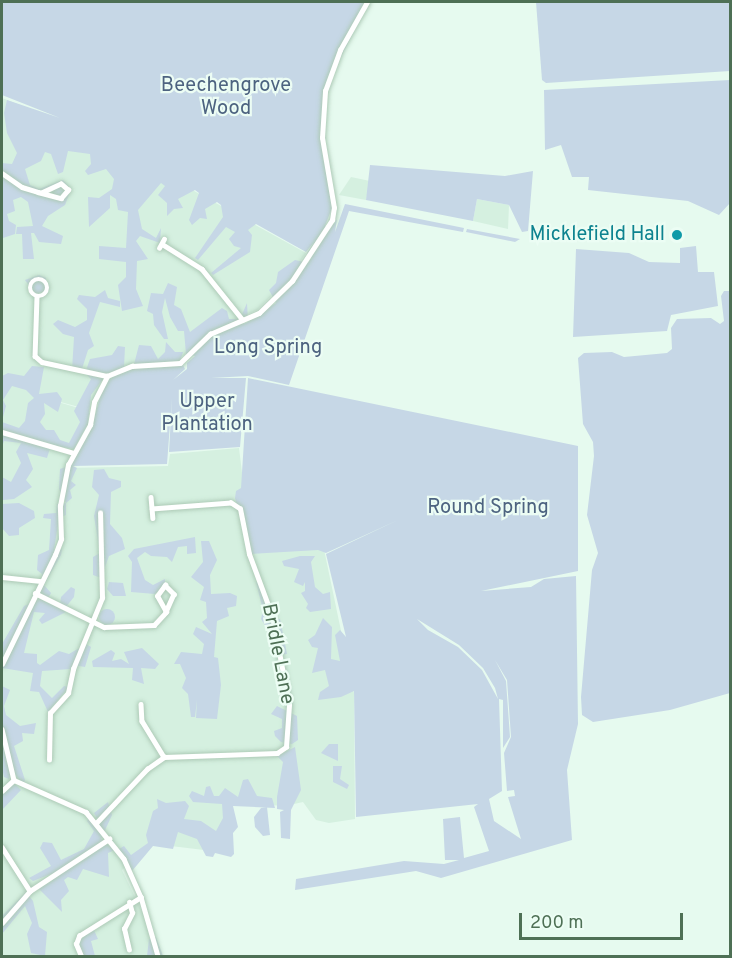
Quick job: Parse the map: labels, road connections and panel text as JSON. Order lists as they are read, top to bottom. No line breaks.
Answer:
{"streets":{"street":["Bridle Lane"]},"parks":["Beechengrove Wood","Long Spring","Upper Plantation","Round Spring"],"places":["Micklefield Hall"],"scale_bar":"200 m"}
